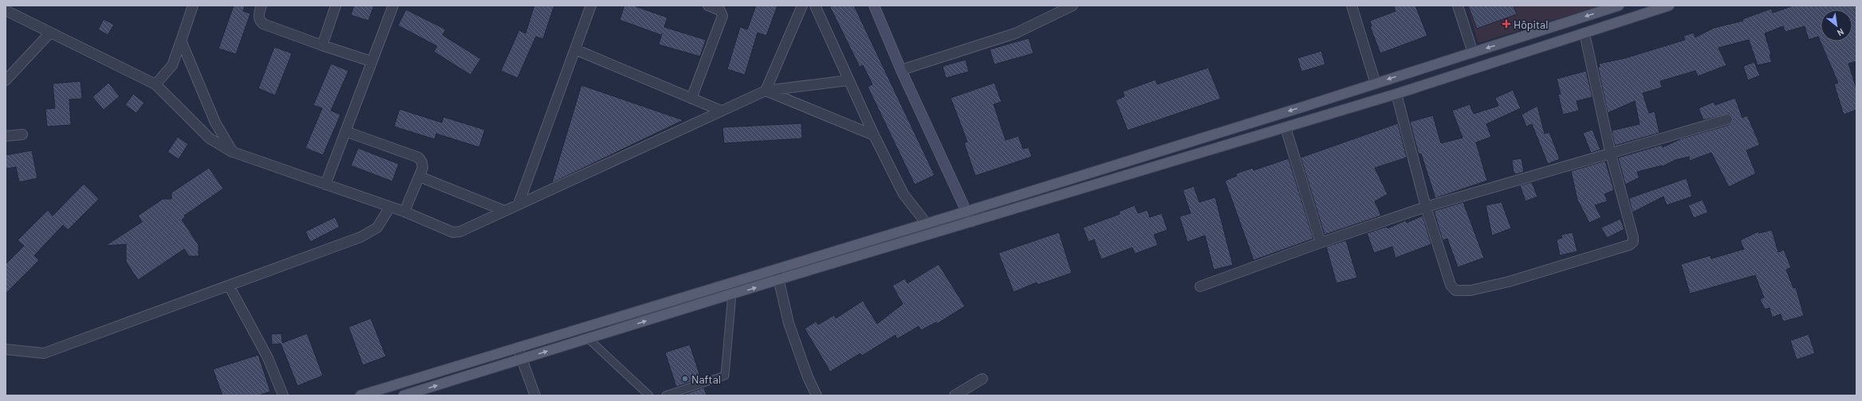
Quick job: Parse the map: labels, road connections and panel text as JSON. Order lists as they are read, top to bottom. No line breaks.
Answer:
{"places":{"health":["Hôpital"],"other":["Naftal"]},"north":"bottom right"}
